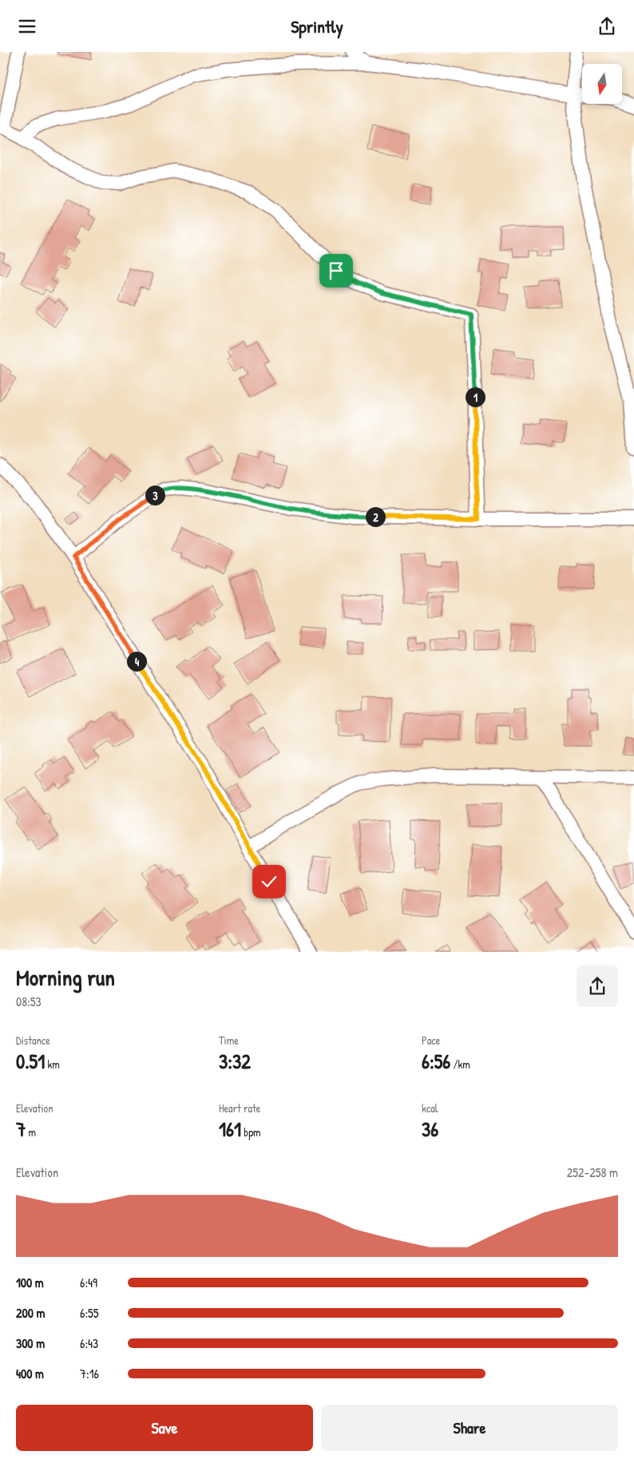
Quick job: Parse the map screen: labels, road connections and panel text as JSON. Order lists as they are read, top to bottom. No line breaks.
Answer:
{"north":"bottom","page":{"header":"Sprintly","pins":["1","3","2","4"],"heading":["Morning run","08:53"],"stats":[["Distance","0.51 km"],["Time","3:32"],["Pace","6:56 /km"],["Elevation","7 m"],["Heart rate","161 bpm"],["kcal","36"]],"chart":["Elevation","252–258 m"],"list":[{"name":"100 m","note":"6:49"},{"name":"200 m","note":"6:55"},{"name":"300 m","note":"6:43"},{"name":"400 m","note":"7:16"}],"buttons":["Save","Share"]}}
